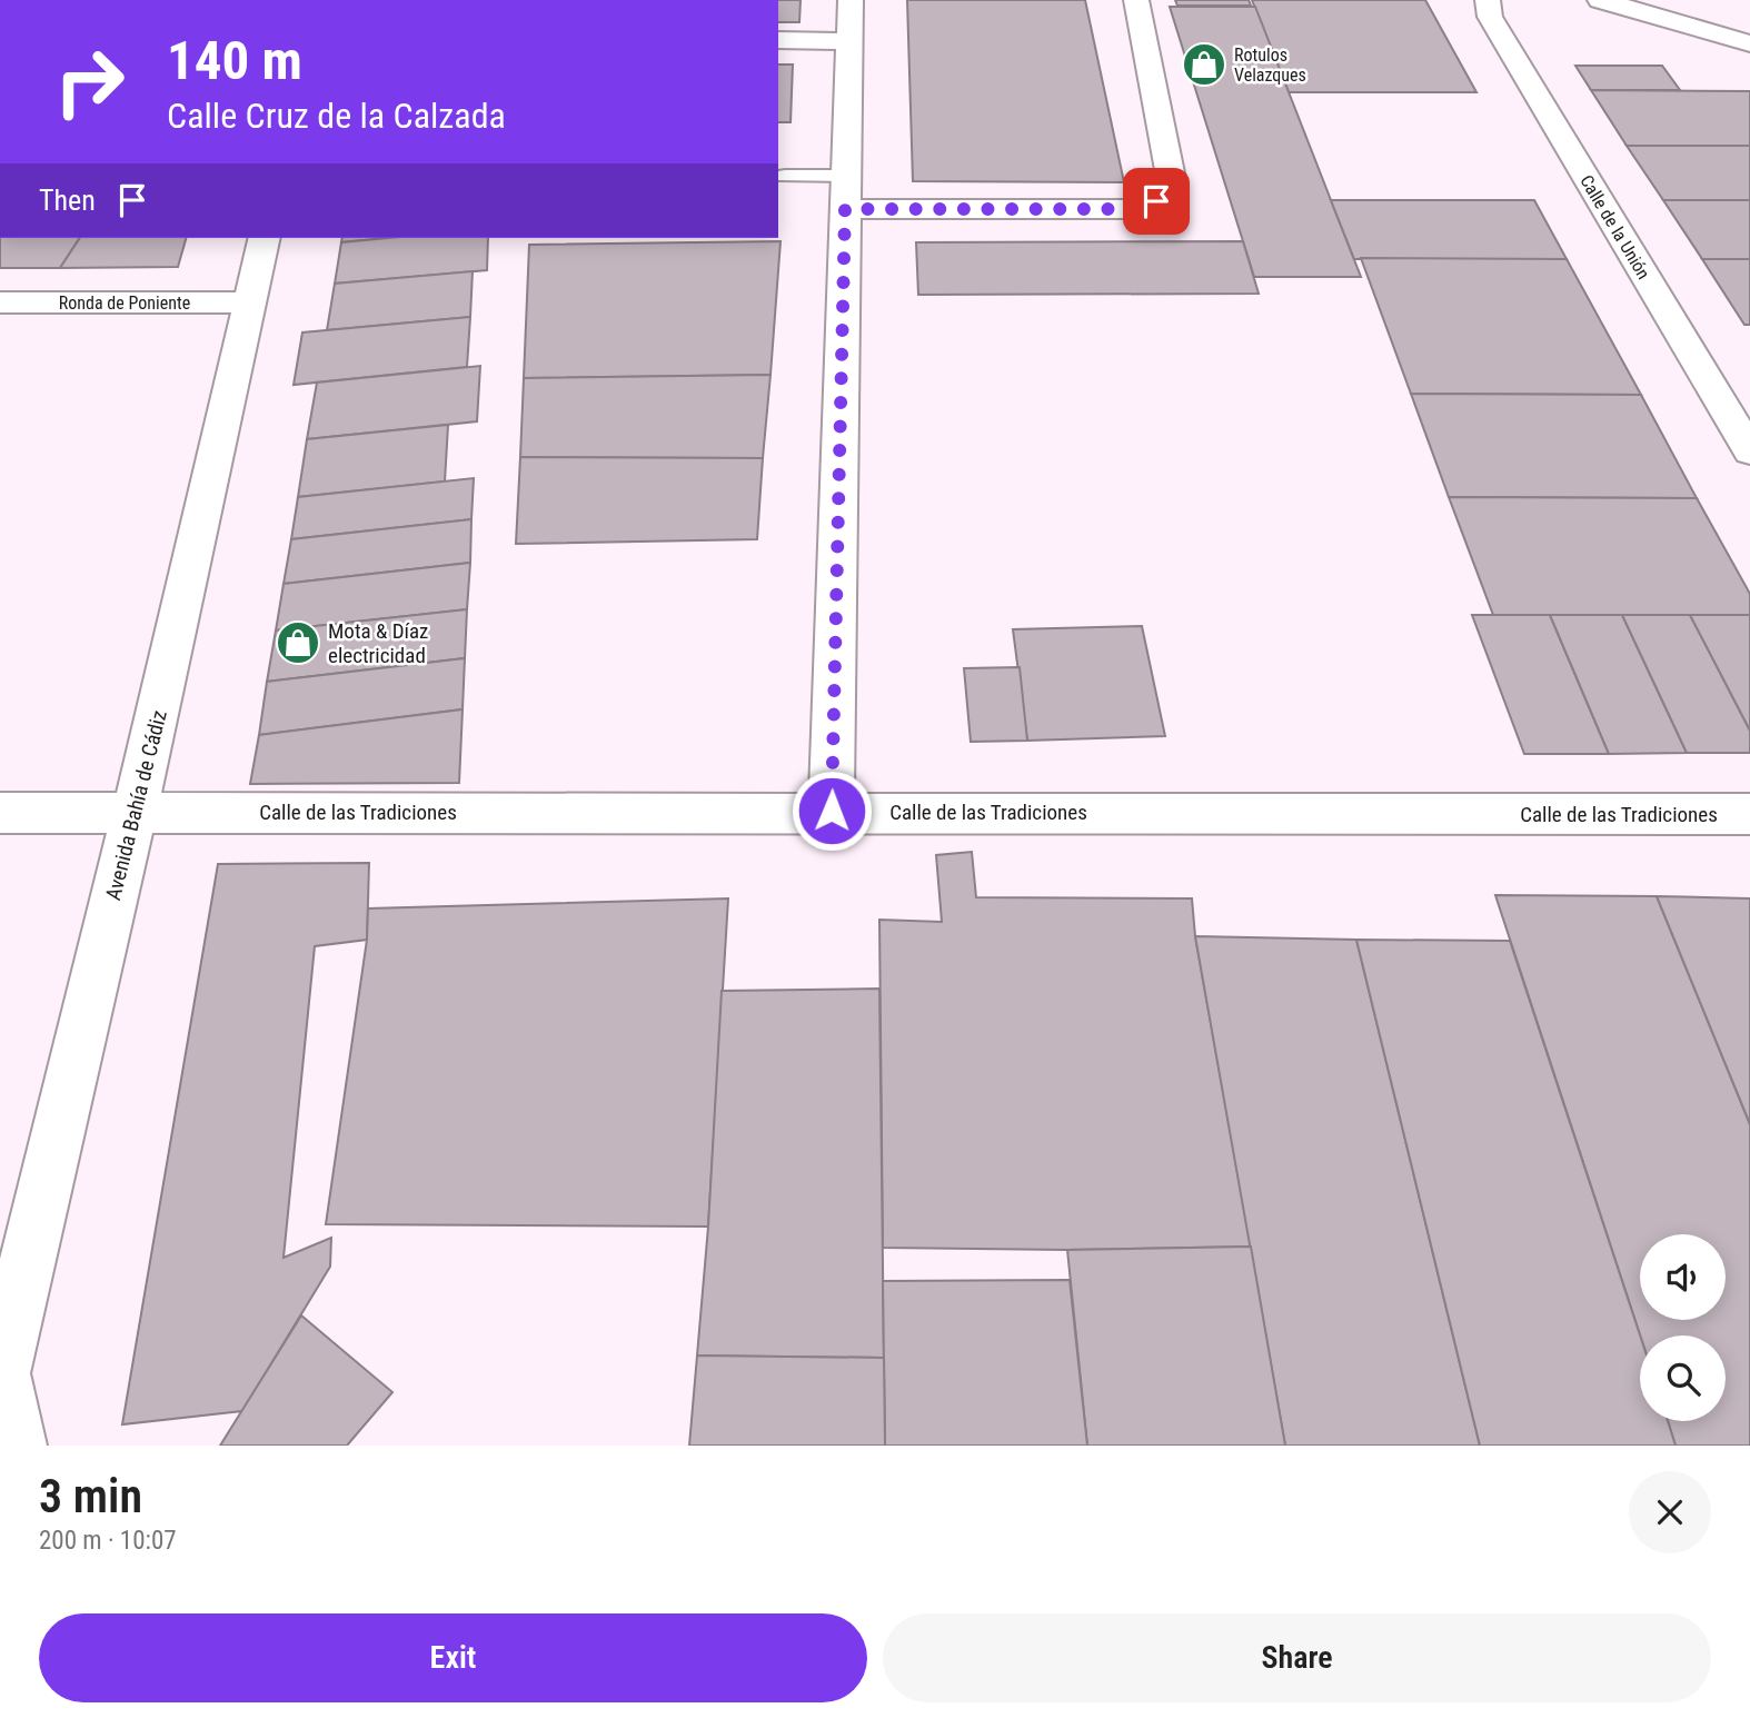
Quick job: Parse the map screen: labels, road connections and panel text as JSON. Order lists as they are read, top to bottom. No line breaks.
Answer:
{"streets":{"street":["Calle de la Unión","Ronda de Poniente","Avenida Bahía de Cádiz","Calle de las Tradiciones"]},"crossings":[["Ronda de Poniente","Avenida Bahía de Cádiz"],["Avenida Bahía de Cádiz","Calle de las Tradiciones"]],"places":{"shop":["Rotulos Velazques","Mota & Díaz electricidad"]},"page":{"turn":["140 m","Calle Cruz de la Calzada"],"then":"Then","heading":["3 min","200 m · 10:07"],"buttons":["Exit","Share"]}}
